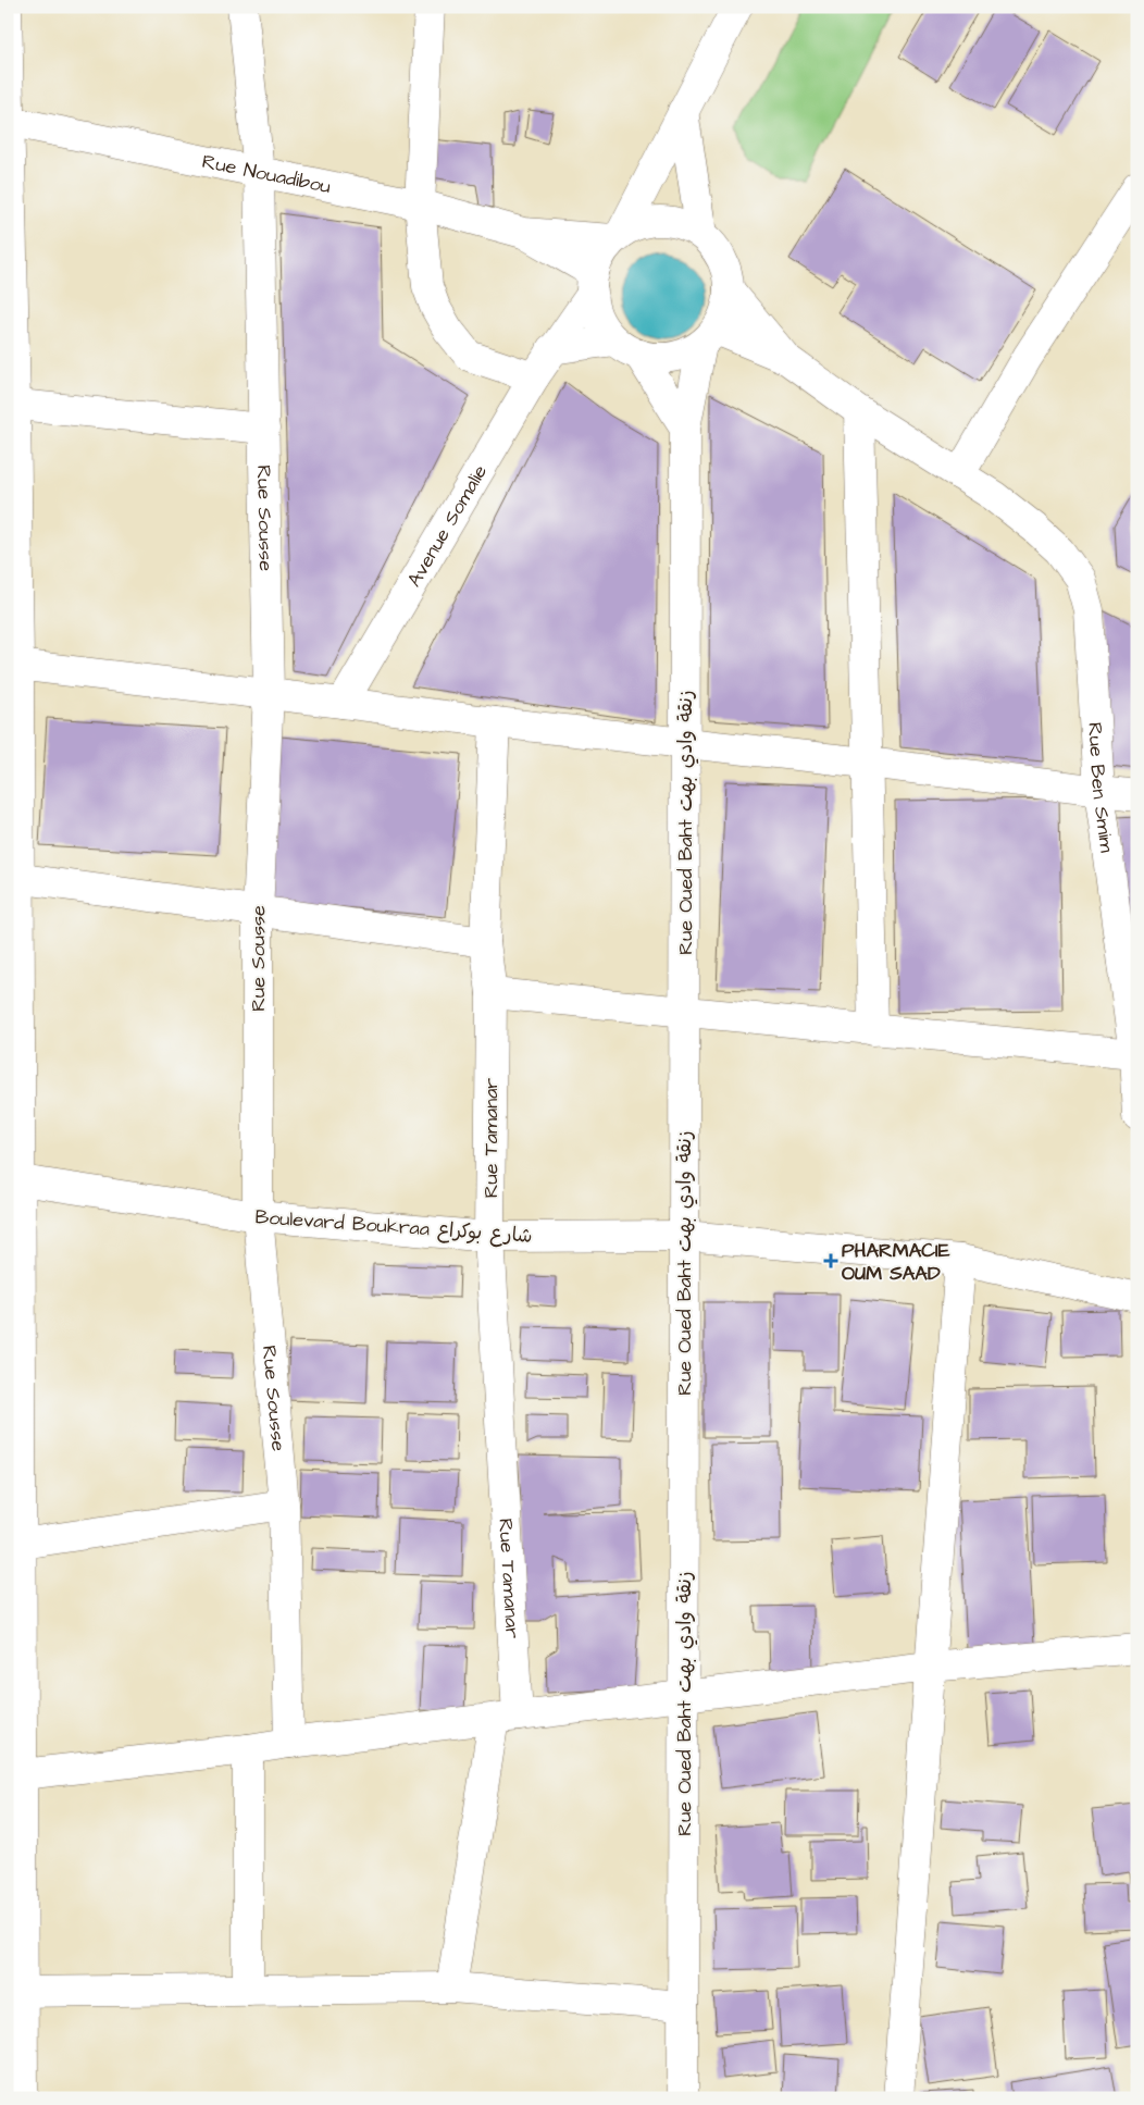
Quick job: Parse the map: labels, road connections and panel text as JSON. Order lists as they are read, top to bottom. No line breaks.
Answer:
{"streets":{"street":["Rue Nouadibou","Rue Sousse","Avenue Somalie","Rue Ben Smim","Rue Oued Baht زنقة وادي بهت","Rue Tamanar","Boulevard Boukraa شارع بوكراع"]},"crossings":[["Rue Nouadibou","Rue Sousse"],["Rue Sousse","Boulevard Boukraa شارع بوكراع"],["Avenue Somalie","Rue Oued Baht زنقة وادي بهت"],["Rue Oued Baht زنقة وادي بهت","Boulevard Boukraa شارع بوكراع"],["Rue Tamanar","Boulevard Boukraa شارع بوكراع"]],"places":{"health":["PHARMACIE OUM SAAD"]}}
